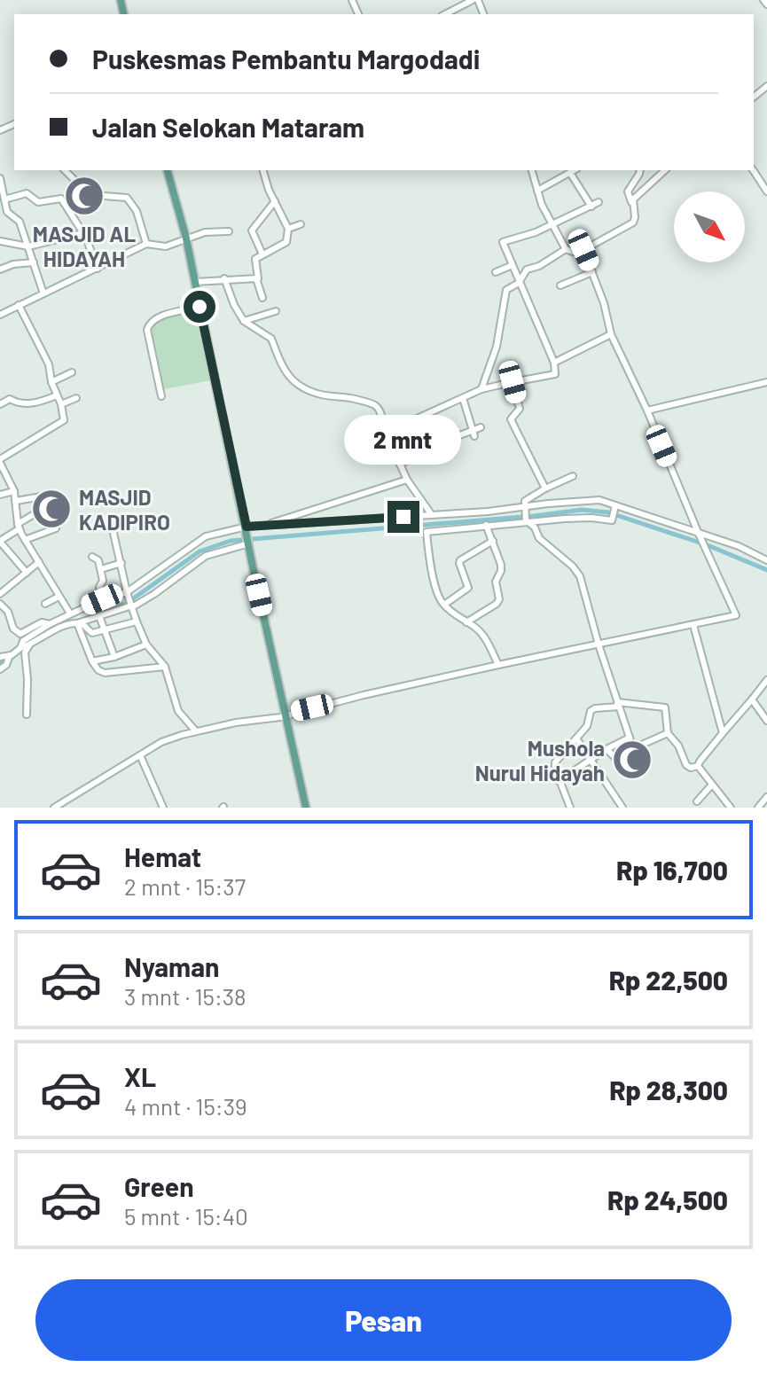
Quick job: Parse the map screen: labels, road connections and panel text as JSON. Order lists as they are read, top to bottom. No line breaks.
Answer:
{"places":{"mosque":["MASJID AL HIDAYAH","MASJID KADIPIRO","Mushola Nurul Hidayah"]},"north":"bottom right","page":{"banner":["Puskesmas Pembantu Margodadi","Jalan Selokan Mataram"],"bubble":"2 mnt","list":[{"name":"Hemat","note":"2 mnt · 15:37","value":"Rp 16,700"},{"name":"Nyaman","note":"3 mnt · 15:38","value":"Rp 22,500"},{"name":"XL","note":"4 mnt · 15:39","value":"Rp 28,300"},{"name":"Green","note":"5 mnt · 15:40","value":"Rp 24,500"}],"buttons":"Pesan"}}
